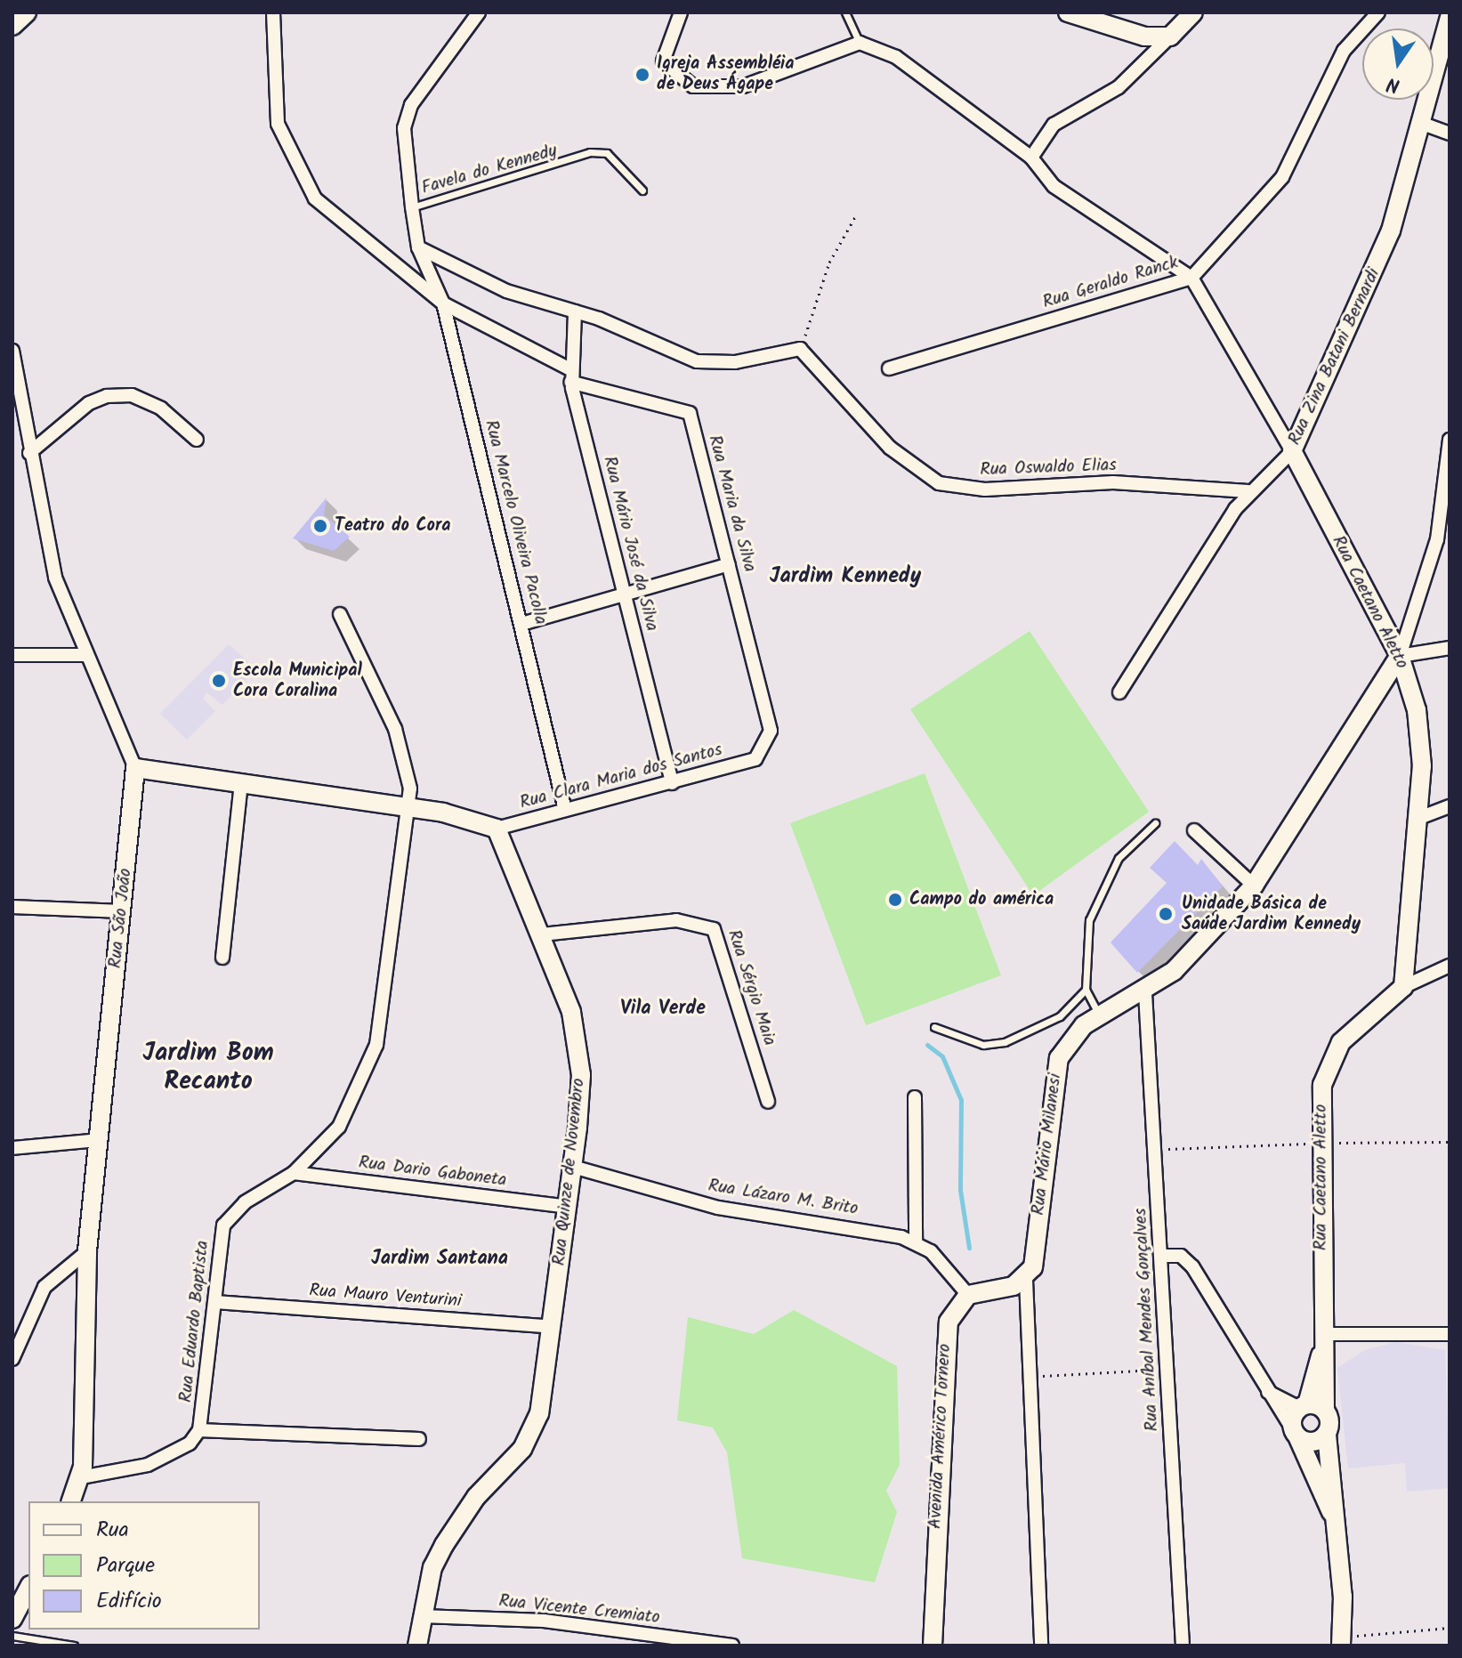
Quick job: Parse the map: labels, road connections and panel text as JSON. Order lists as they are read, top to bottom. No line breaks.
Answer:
{"streets":{"street":["Rua Geraldo Ranck","Rua Zina Batani Bernardi","Rua Oswaldo Elias","Rua Maria da Silva","Rua Marcelo Oliveira Pacolla","Rua Mário José da Silva","Rua Caetano Aletto","Rua Clara Maria dos Santos","Rua São João","Rua Sérgio Maia","Rua Mário Milanesi","Rua Dario Gaboneta","Rua Quinze de Novembro","Rua Lázaro M. Brito","Rua Mauro Venturini","Rua Aníbal Mendes Gonçalves","Rua Eduardo Baptista","Avenida Américo Tornero","Rua Vicente Cremiato"],"lane":["Favela do Kennedy"]},"crossings":[["Favela do Kennedy","Rua Marcelo Oliveira Pacolla"],["Rua Geraldo Ranck","Rua Caetano Aletto"],["Rua Zina Batani Bernardi","Rua Oswaldo Elias"],["Rua Zina Batani Bernardi","Rua Caetano Aletto"],["Rua Maria da Silva","Rua Marcelo Oliveira Pacolla"],["Rua Maria da Silva","Rua Mário José da Silva"],["Rua Maria da Silva","Rua Clara Maria dos Santos"],["Rua Marcelo Oliveira Pacolla","Rua Clara Maria dos Santos"],["Rua Mário José da Silva","Rua Clara Maria dos Santos"],["Rua Caetano Aletto","Rua Mário Milanesi"],["Rua Clara Maria dos Santos","Rua Quinze de Novembro"],["Rua Sérgio Maia","Rua Quinze de Novembro"],["Rua Mário Milanesi","Rua Aníbal Mendes Gonçalves"],["Rua Dario Gaboneta","Rua Quinze de Novembro"],["Rua Dario Gaboneta","Rua Eduardo Baptista"],["Rua Quinze de Novembro","Rua Lázaro M. Brito"],["Rua Quinze de Novembro","Rua Mauro Venturini"],["Rua Quinze de Novembro","Rua Vicente Cremiato"],["Rua Lázaro M. Brito","Avenida Américo Tornero"],["Rua Mauro Venturini","Rua Eduardo Baptista"]],"districts":["Jardim Kennedy","Vila Verde","Jardim Bom Recanto","Jardim Santana"],"places":["Igreja Assembléia de Deus Ágape","Teatro do Cora","Escola Municipal Cora Coralina","Campo do américa","Unidade Básica de Saúde Jardim Kennedy"],"legend":["Rua","Parque","Edifício"],"north":"bottom"}
